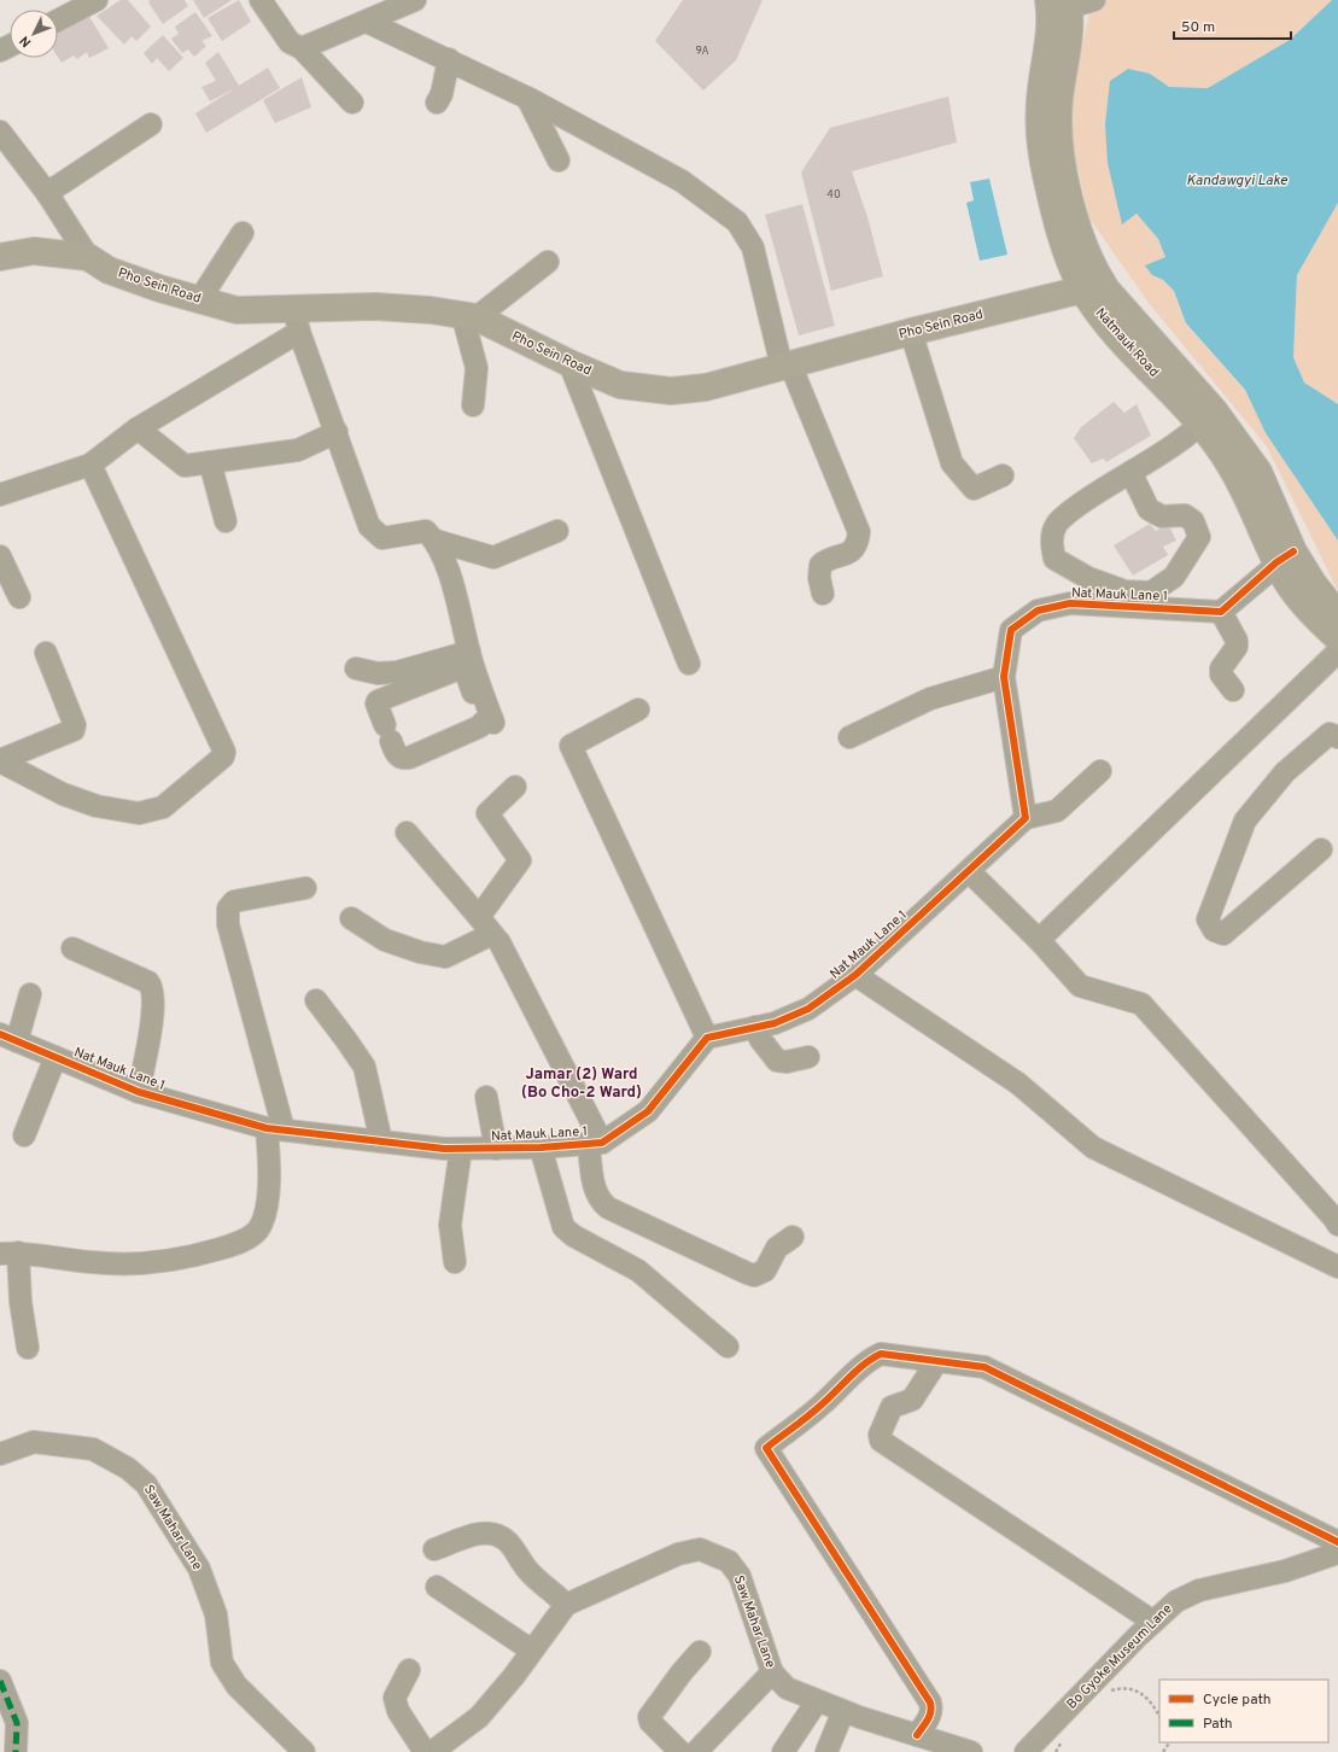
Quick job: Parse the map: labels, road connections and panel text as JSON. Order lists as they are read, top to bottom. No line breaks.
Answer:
{"streets":{"main road":["Pho Sein Road","Natmauk Road"],"street":["Nat Mauk Lane 1","Saw Mahar Lane","Bo Gyoke Museum Lane"]},"crossings":[["Pho Sein Road","Natmauk Road"]],"districts":["Jamar (2) Ward (Bo Cho-2 Ward)"],"water":["Kandawgyi Lake"],"house_numbers":["9A","40"],"legend":["Cycle path","Path"],"scale_bar":"50 m","north":"bottom left"}
